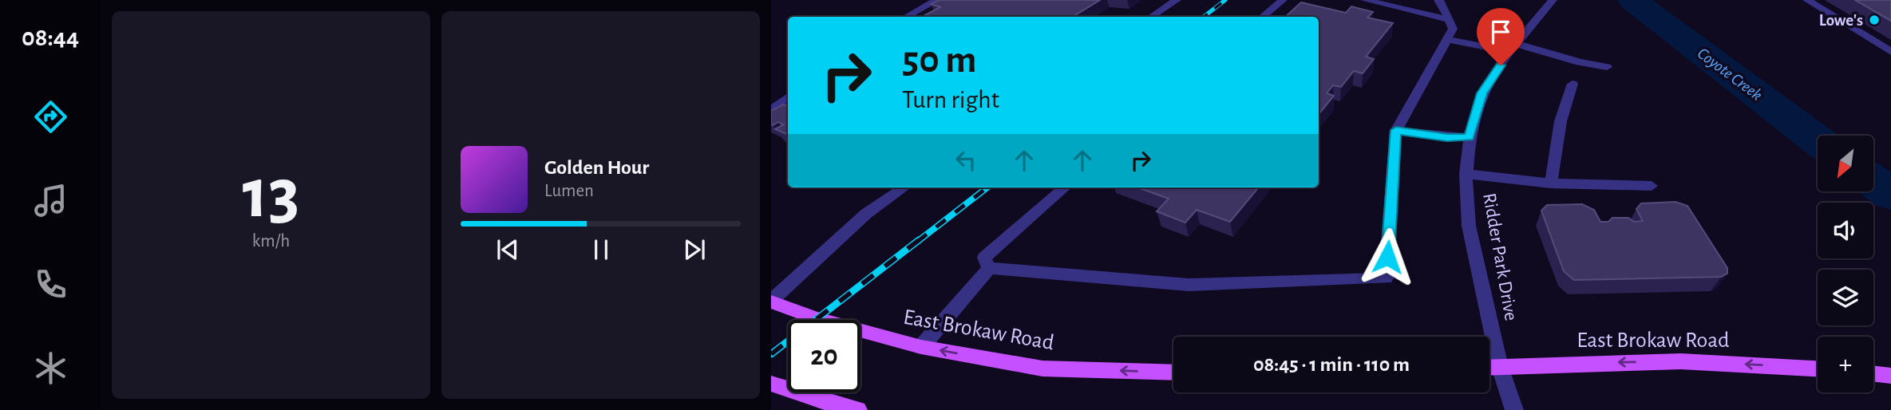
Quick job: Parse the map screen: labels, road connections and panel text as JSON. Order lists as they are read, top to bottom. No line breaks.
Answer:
{"streets":{"main road":["East Brokaw Road"],"street":["Ridder Park Drive"]},"crossings":[["Ridder Park Drive","East Brokaw Road"]],"one_way":["East Brokaw Road"],"water":["Coyote Creek"],"places":["Lowe's"],"north":"bottom left","page":{"tabs":"08:44","tile":["13","km/h"],"turn":["50 m","Turn right"],"map_buttons":"+","song":["Golden Hour","Lumen"],"limit":"20","trip":"08:45 · 1 min · 110 m"}}
